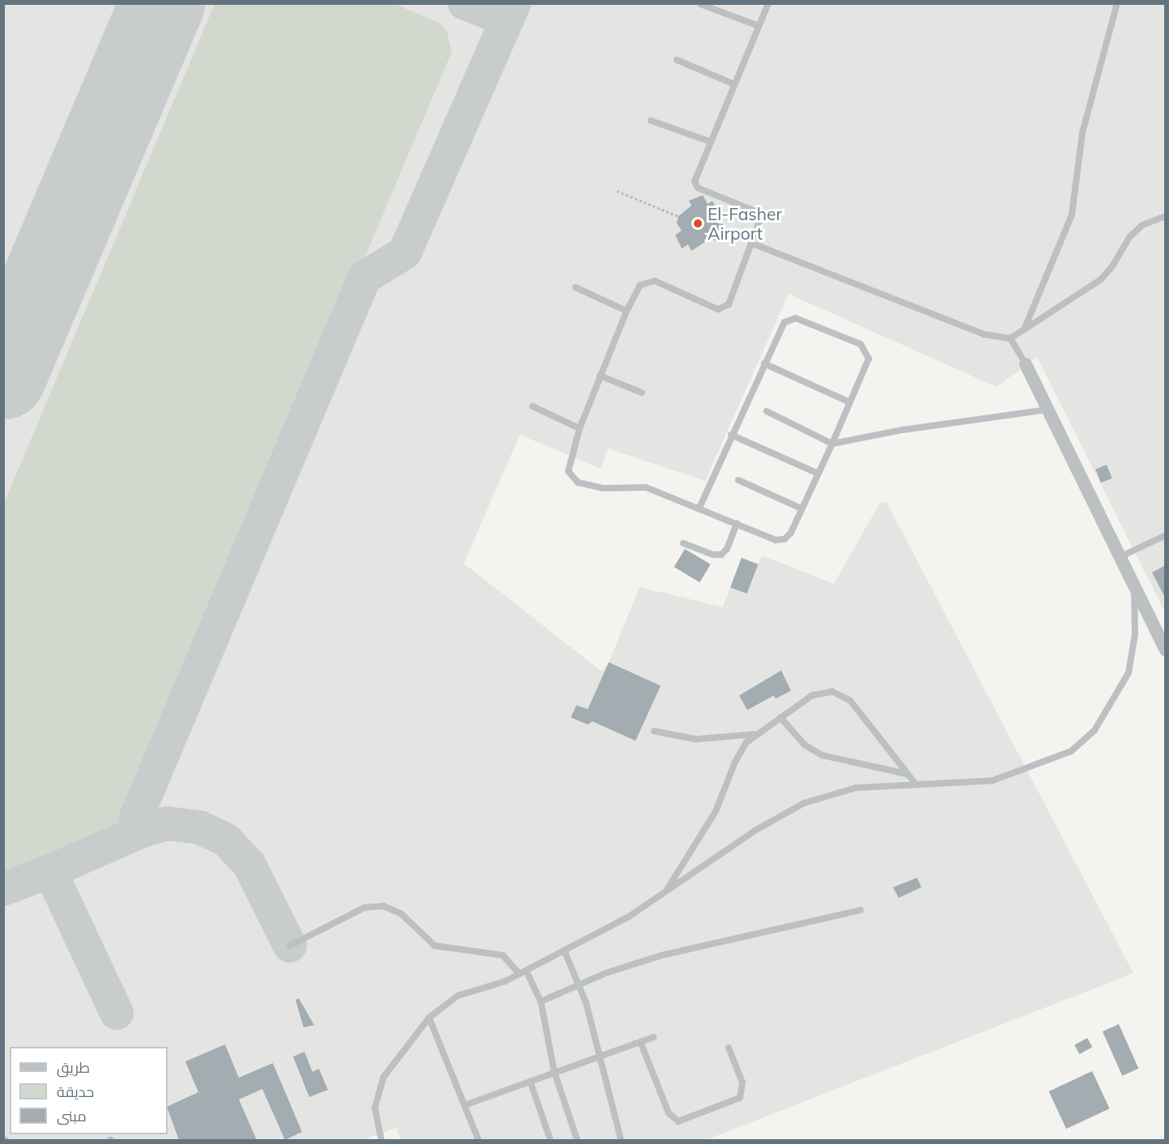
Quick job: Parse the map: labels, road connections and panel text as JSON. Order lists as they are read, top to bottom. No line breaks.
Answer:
{"places":["El-Fasher Airport"],"legend":["طريق","حديقة","مبنى"]}
